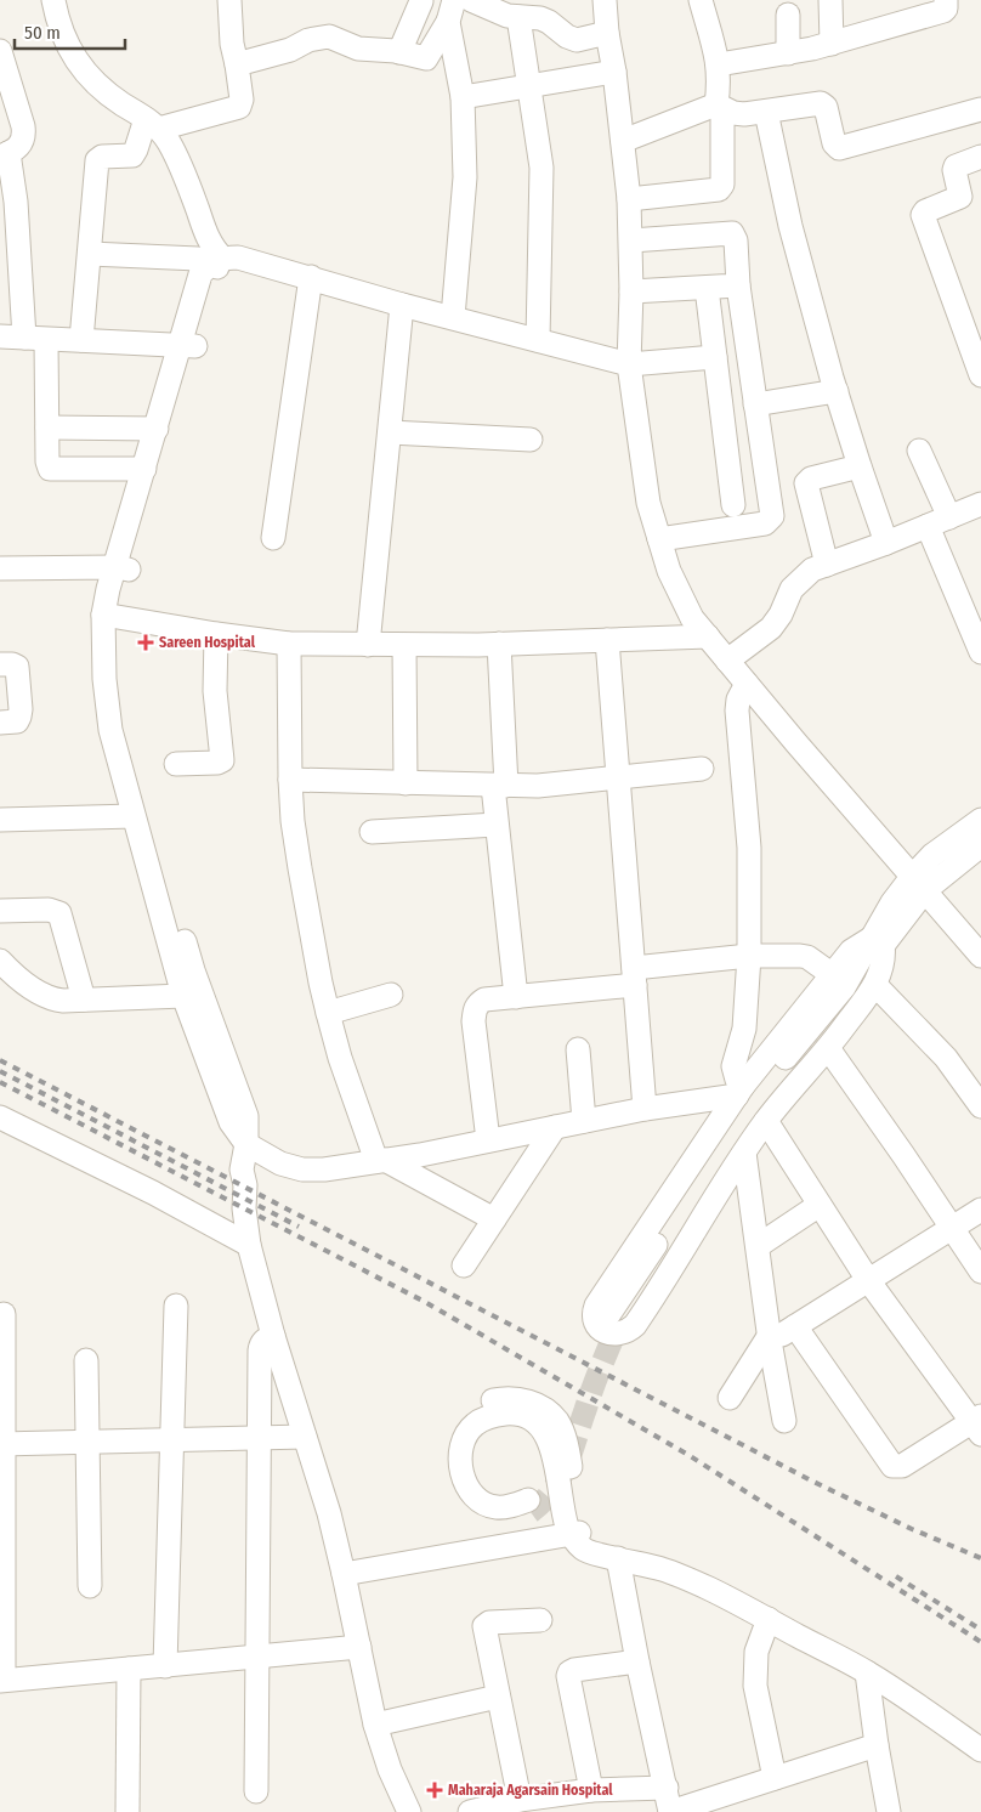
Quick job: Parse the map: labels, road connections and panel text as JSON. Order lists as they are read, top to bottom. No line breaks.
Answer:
{"places":{"health":["Sareen Hospital","Maharaja Agarsain Hospital"]},"scale_bar":"50 m"}
